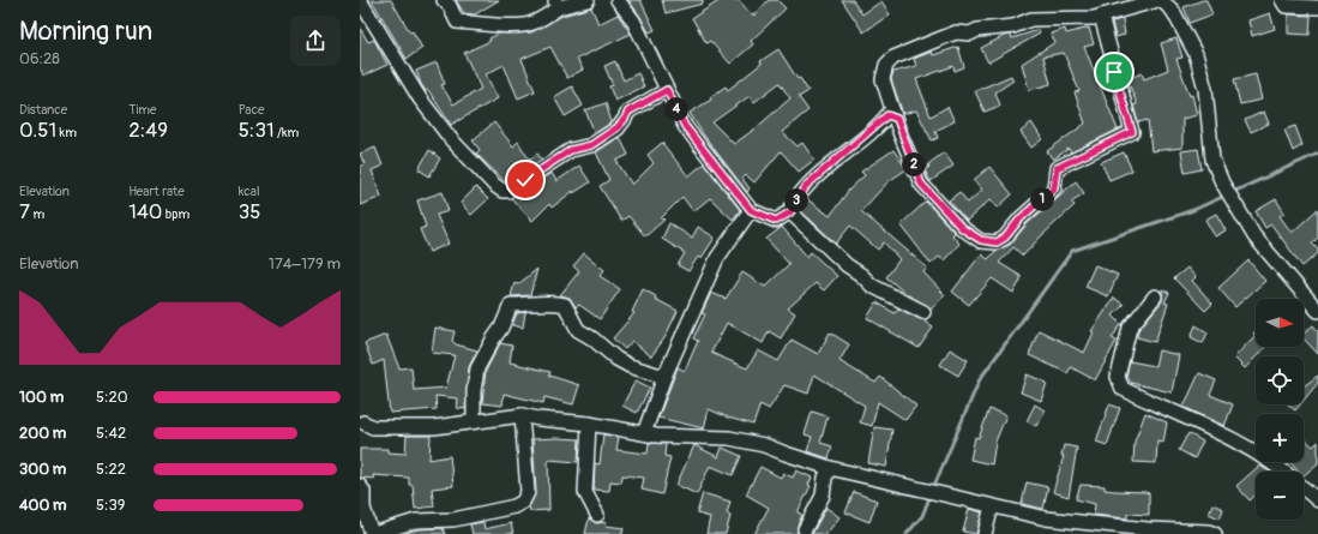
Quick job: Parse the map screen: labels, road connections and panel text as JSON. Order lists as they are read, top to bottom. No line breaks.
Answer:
{"north":"right","page":{"heading":["Morning run","06:28"],"stats":[["Distance","0.51 km"],["Time","2:49"],["Pace","5:31 /km"],["Elevation","7 m"],["Heart rate","140 bpm"],["kcal","35"]],"pins":["4","2","1","3"],"chart":["Elevation","174–179 m"],"map_buttons":["+","−"],"list":[{"name":"100 m","note":"5:20"},{"name":"200 m","note":"5:42"},{"name":"300 m","note":"5:22"},{"name":"400 m","note":"5:39"}]}}
